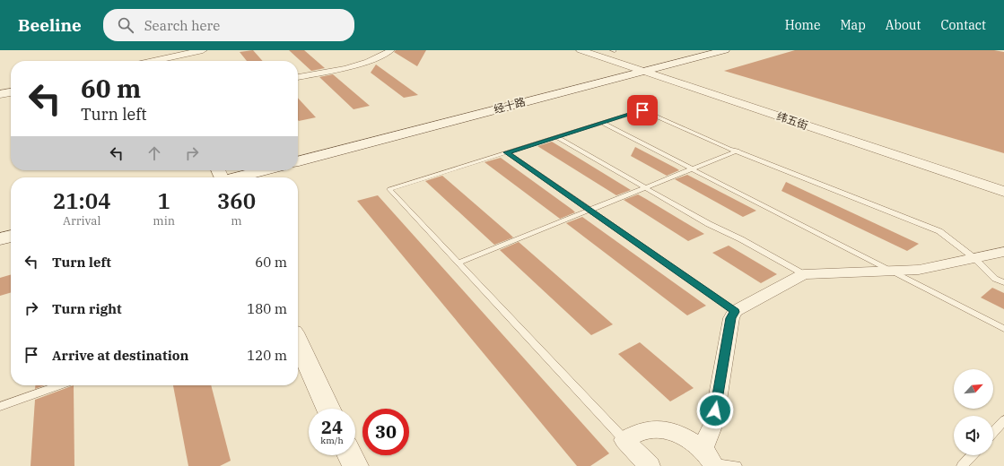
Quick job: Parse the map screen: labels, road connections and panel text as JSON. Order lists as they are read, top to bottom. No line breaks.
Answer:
{"streets":{"main road":["经十路"],"street":["纬五街"]},"crossings":[["经十路","纬五街"]],"north":"top right","page":{"header":"Beeline","search":"Search here","nav":["Home","Map","About","Contact"],"turn":["60 m","Turn left"],"eta":["21:04","Arrival","1","min","360","m"],"list":[{"name":"Turn left","value":"60 m"},{"name":"Turn right","value":"180 m"},{"name":"Arrive at destination","value":"120 m"}],"speed":"24 km/h","limit":"30"}}
